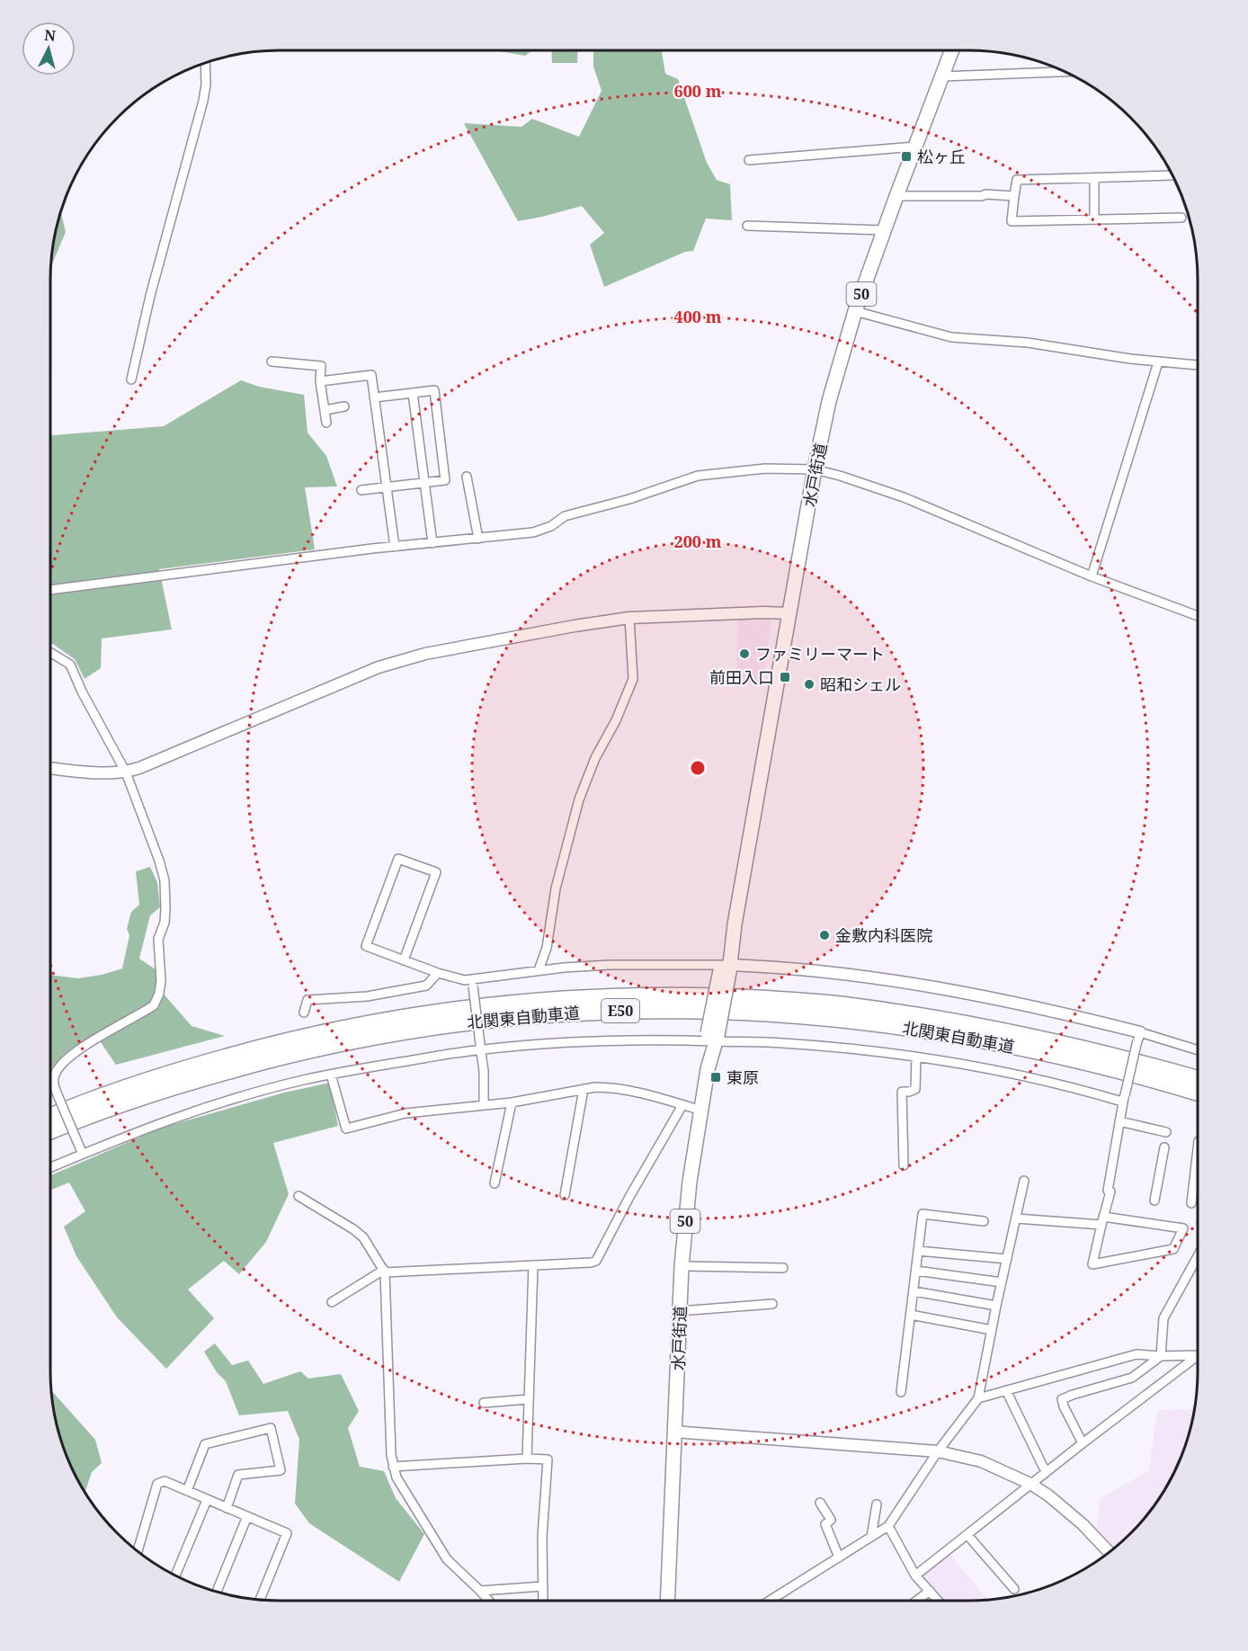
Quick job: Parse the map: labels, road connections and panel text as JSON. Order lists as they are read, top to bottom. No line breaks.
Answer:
{"streets":{"highway":["E50","北関東自動車道"],"main road":["50","水戸街道"]},"places":{"transit":["松ヶ丘","前田入口","東原"],"other":["ファミリーマート","昭和シェル","金敷内科医院"]},"north":"top","rings":["600 m","400 m","200 m"]}
